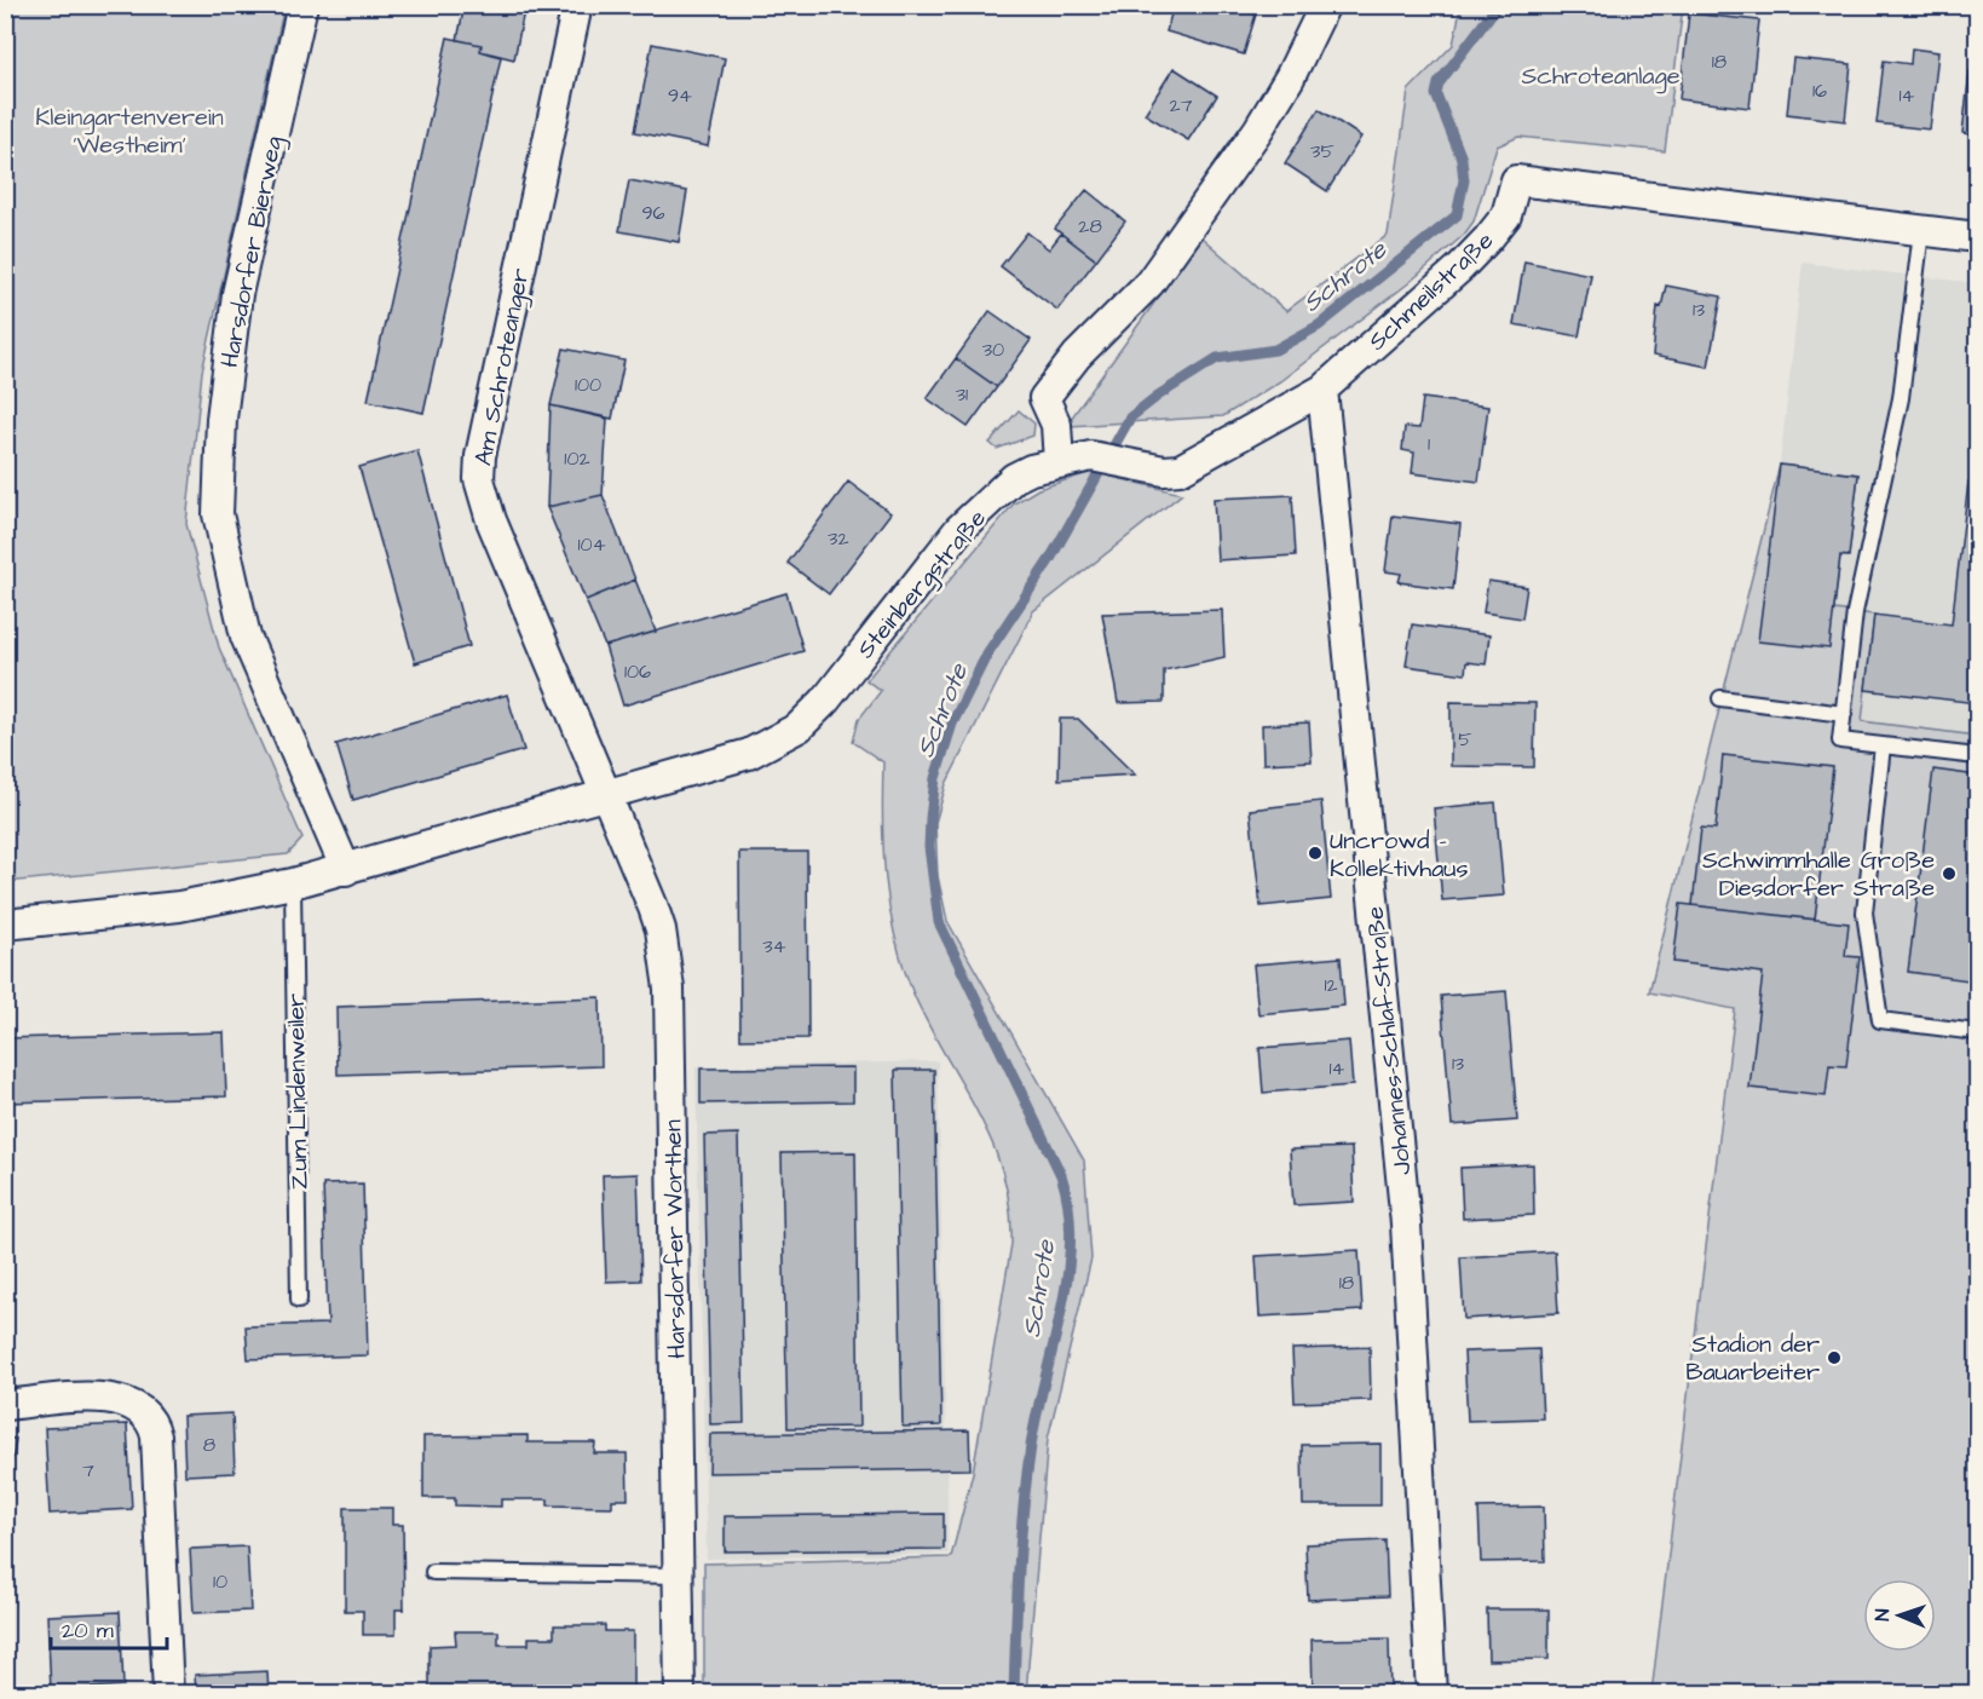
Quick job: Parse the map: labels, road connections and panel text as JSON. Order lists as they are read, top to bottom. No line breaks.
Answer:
{"streets":{"street":["Harsdorfer Bierweg","Schmeilstraße","Am Schroteanger","Steinbergstraße","Johannes-Schlaf-Straße","Harsdorfer Worthen"],"lane":["Zum Lindenweiler"]},"crossings":[["Schmeilstraße","Steinbergstraße"],["Schmeilstraße","Johannes-Schlaf-Straße"],["Am Schroteanger","Steinbergstraße"],["Am Schroteanger","Harsdorfer Worthen"],["Steinbergstraße","Harsdorfer Worthen"]],"water":["Schrote"],"parks":["Schroteanlage","Kleingartenverein 'Westheim'"],"places":["Uncrowd - Kollektivhaus","Schwimmhalle Große Diesdorfer Straße","Stadion der Bauarbeiter"],"house_numbers":["18","16","94","14","27","35","96","28","13","30","100","31","1","102","32","104","106","5","34","12","13","14","18","8","7","10"],"scale_bar":"20 m","north":"left"}
